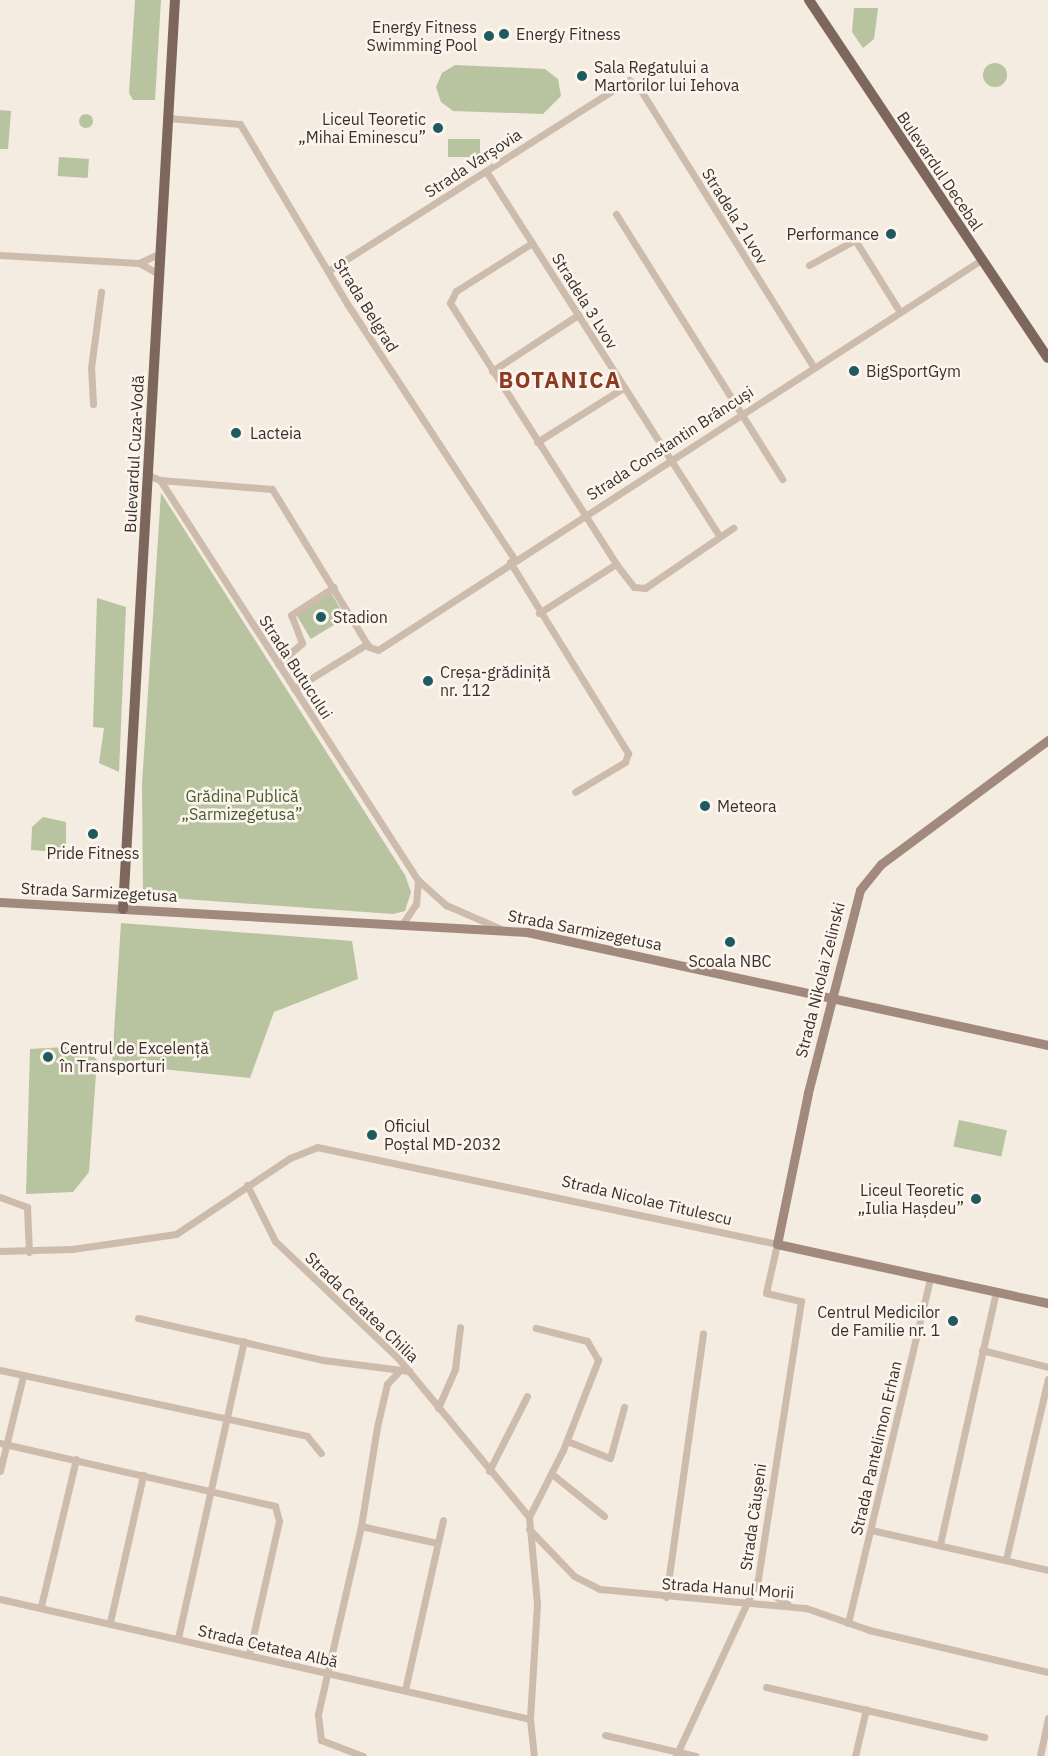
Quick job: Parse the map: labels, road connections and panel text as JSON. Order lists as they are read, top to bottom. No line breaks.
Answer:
{"streets":{"main road":["Bulevardul Decebal","Bulevardul Cuza-Vodă","Strada Sarmizegetusa","Strada Nikolai Zelinski","Strada Nicolae Titulescu"],"street":["Strada Varșovia","Stradela 2 Lvov","Stradela 3 Lvov","Strada Belgrad","Strada Constantin Brâncuși","Strada Butucului","Strada Cetatea Chilia","Strada Pantelimon Erhan","Strada Căușeni","Strada Hanul Morii","Strada Cetatea Albă"]},"crossings":[["Strada Varșovia","Stradela 2 Lvov"],["Strada Varșovia","Stradela 3 Lvov"],["Strada Varșovia","Strada Belgrad"],["Bulevardul Decebal","Strada Constantin Brâncuși"],["Stradela 2 Lvov","Strada Constantin Brâncuși"],["Stradela 3 Lvov","Strada Constantin Brâncuși"],["Strada Belgrad","Strada Constantin Brâncuși"],["Strada Belgrad","Bulevardul Cuza-Vodă"],["Bulevardul Cuza-Vodă","Strada Sarmizegetusa"],["Strada Butucului","Strada Sarmizegetusa"],["Strada Sarmizegetusa","Strada Nikolai Zelinski"],["Strada Nikolai Zelinski","Strada Nicolae Titulescu"],["Strada Nikolai Zelinski","Strada Căușeni"],["Strada Nicolae Titulescu","Strada Cetatea Chilia"],["Strada Nicolae Titulescu","Strada Pantelimon Erhan"],["Strada Nicolae Titulescu","Strada Căușeni"],["Strada Pantelimon Erhan","Strada Hanul Morii"],["Strada Căușeni","Strada Hanul Morii"]],"districts":["BOTANICA"],"parks":["Grădina Publică „Sarmizegetusa”"],"places":["Energy Fitness","Energy Fitness Swimming Pool","Sala Regatului a Martorilor lui Iehova","Liceul Teoretic „Mihai Eminescu”","Performance","BigSportGym","Lacteia","Stadion","Creșa-grădiniță nr. 112","Meteora","Pride Fitness","Scoala NBC","Centrul de Excelență în Transporturi","Oficiul Poștal MD-2032","Liceul Teoretic „Iulia Hașdeu”","Centrul Medicilor de Familie nr. 1"]}
